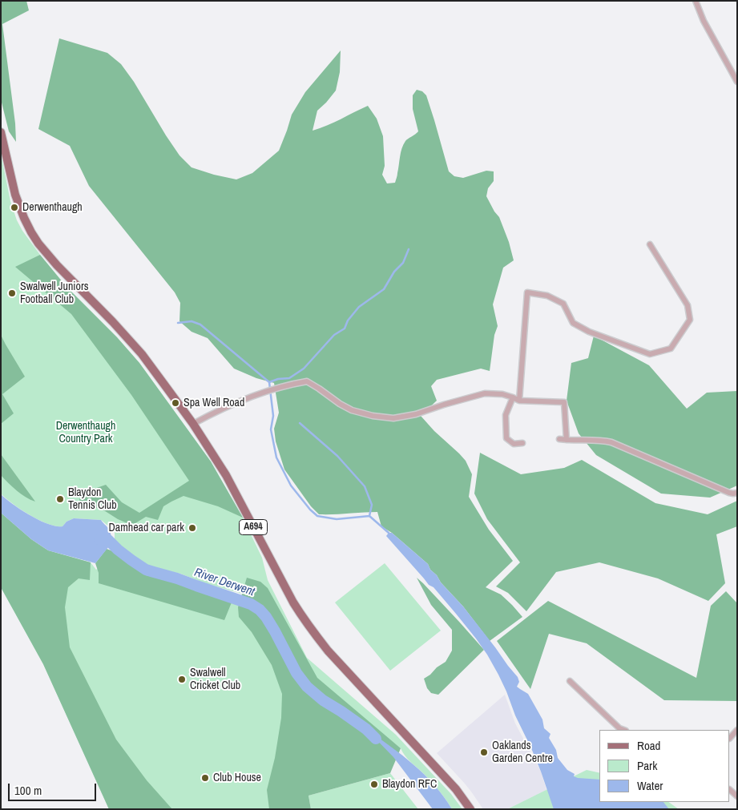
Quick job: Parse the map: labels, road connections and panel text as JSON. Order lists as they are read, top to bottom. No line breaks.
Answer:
{"streets":{"main road":["A694"]},"water":["River Derwent"],"parks":["Derwenthaugh Country Park"],"places":["Derwenthaugh","Swalwell Juniors Football Club","Spa Well Road","Blaydon Tennis Club","Damhead car park","Swalwell Cricket Club","Oaklands Garden Centre","Club House","Blaydon RFC"],"legend":["Road","Park","Water"],"scale_bar":"100 m"}
